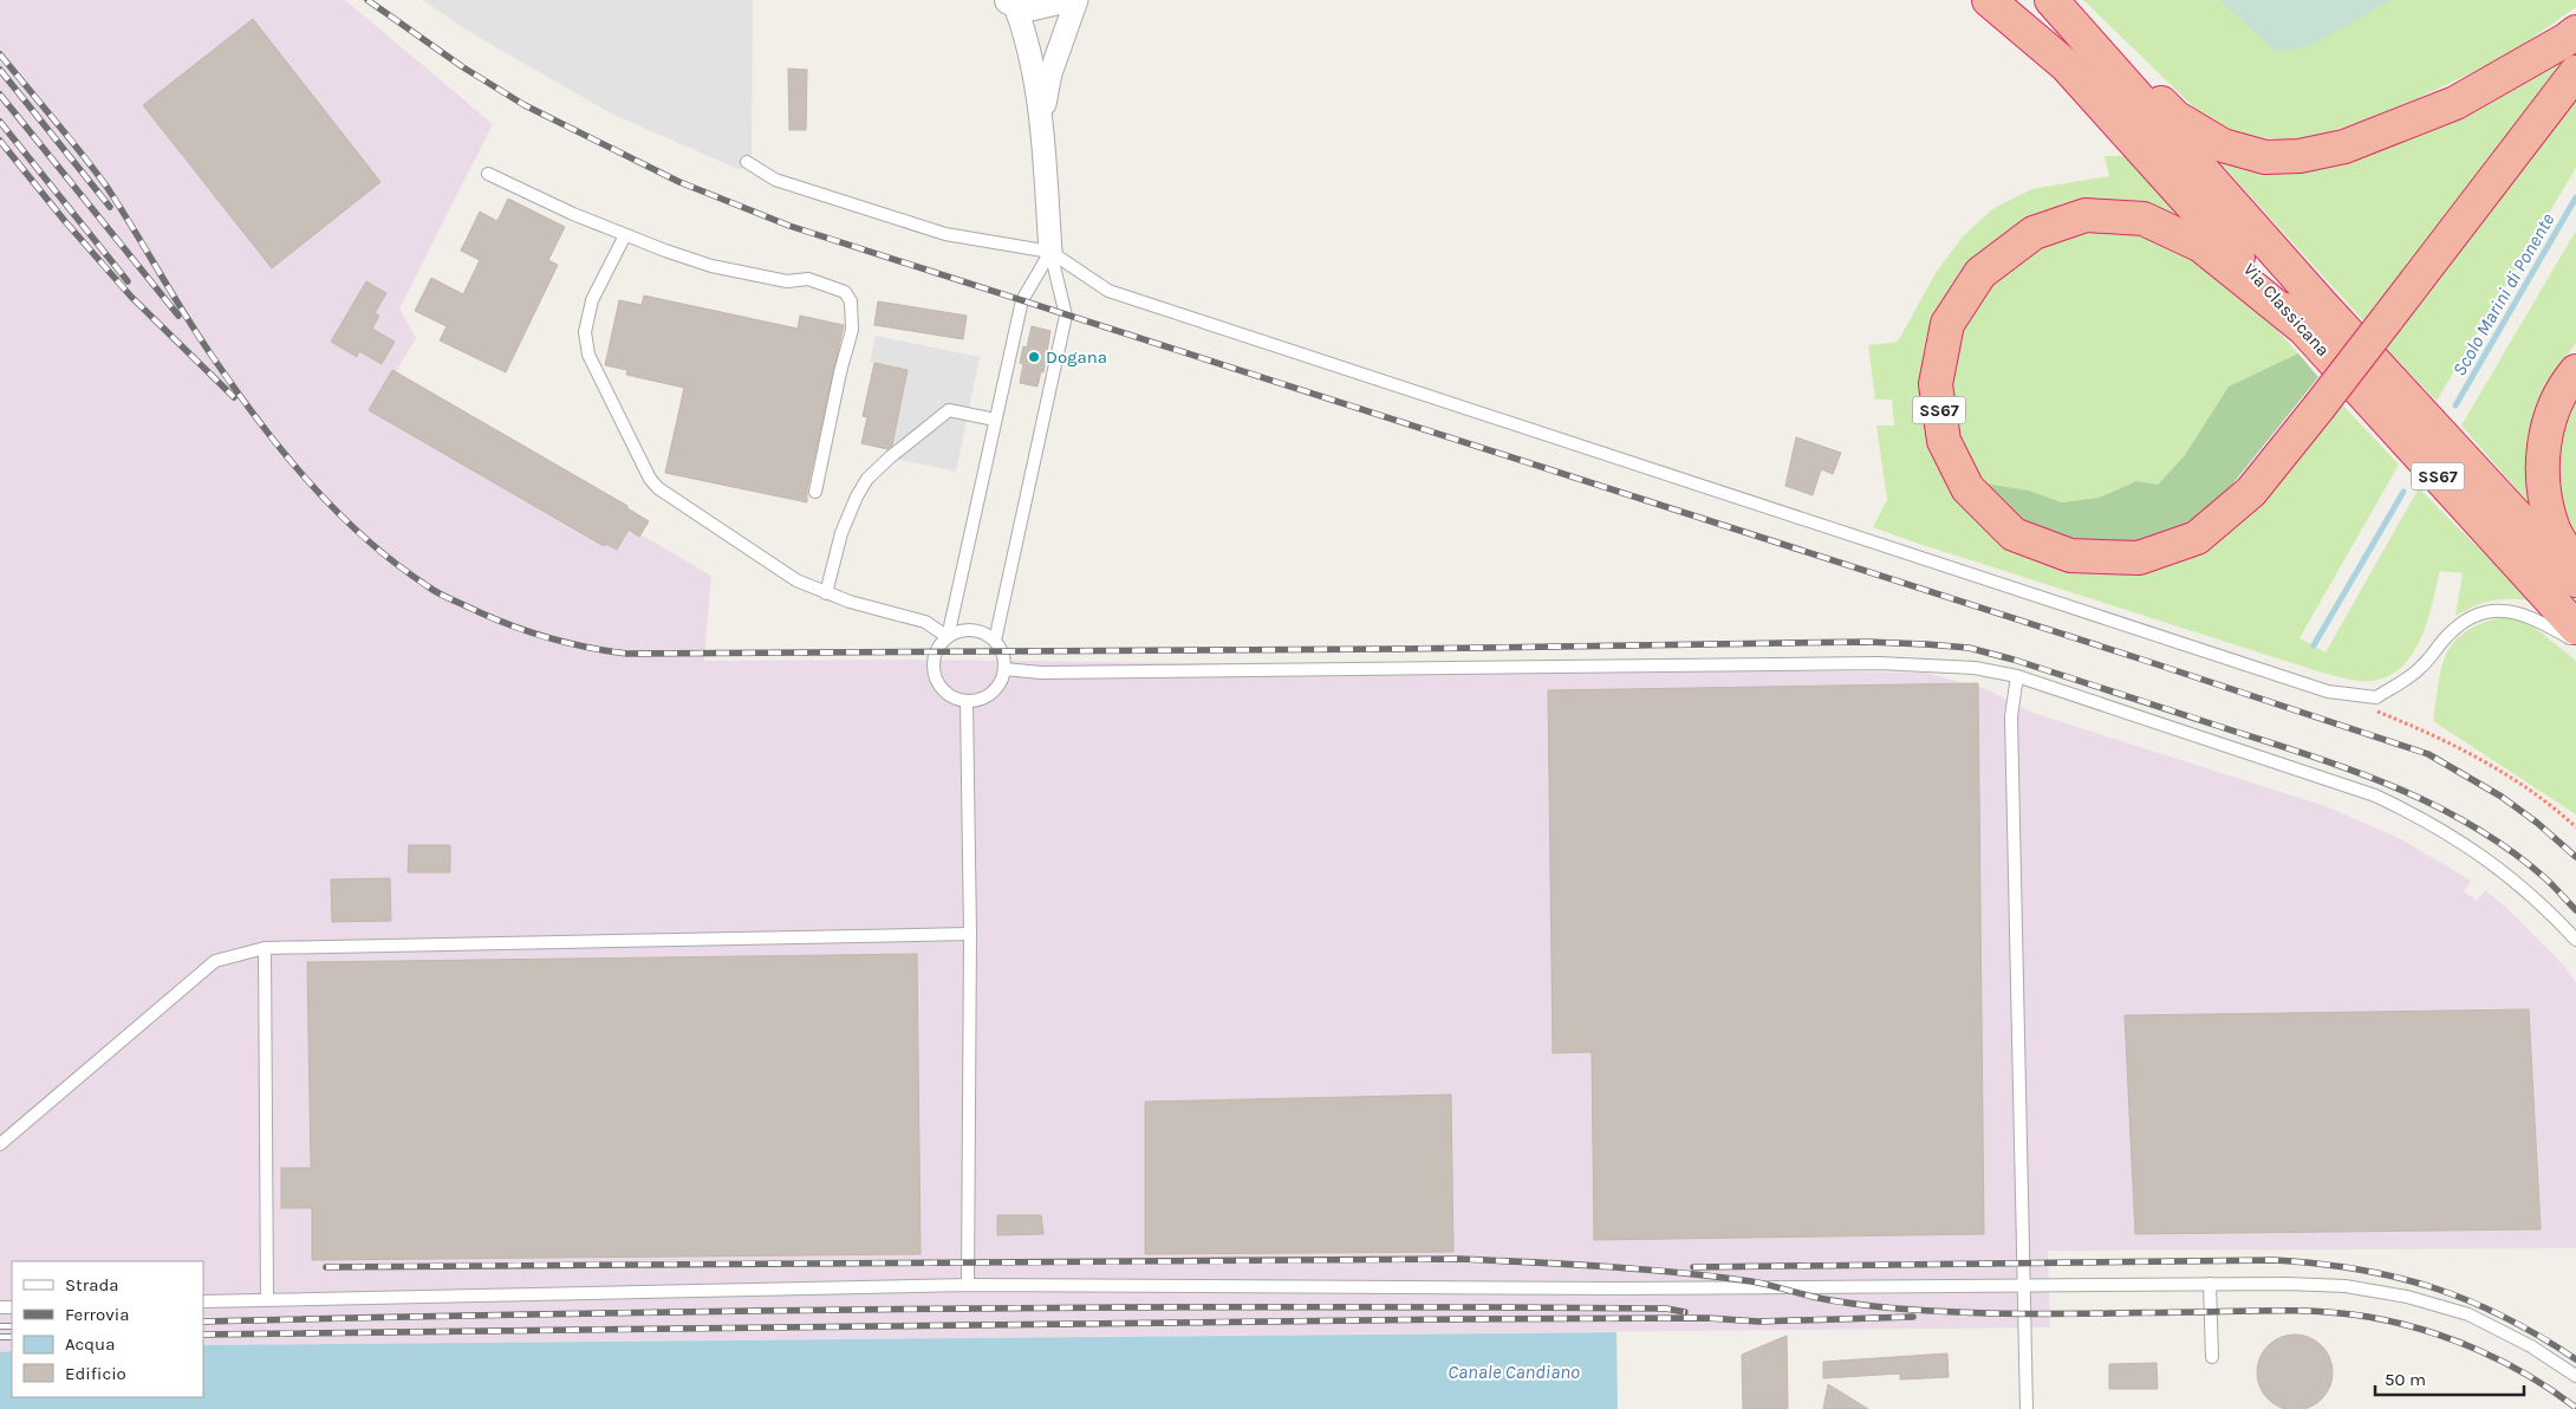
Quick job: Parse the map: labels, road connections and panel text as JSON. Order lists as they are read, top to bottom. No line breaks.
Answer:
{"streets":{"highway":["Via Classicana","SS67"]},"crossings":[["Via Classicana","SS67"]],"water":["Scolo Marini di Ponente","Canale Candiano"],"places":["Dogana"],"legend":["Strada","Ferrovia","Acqua","Edificio"],"scale_bar":"50 m"}
